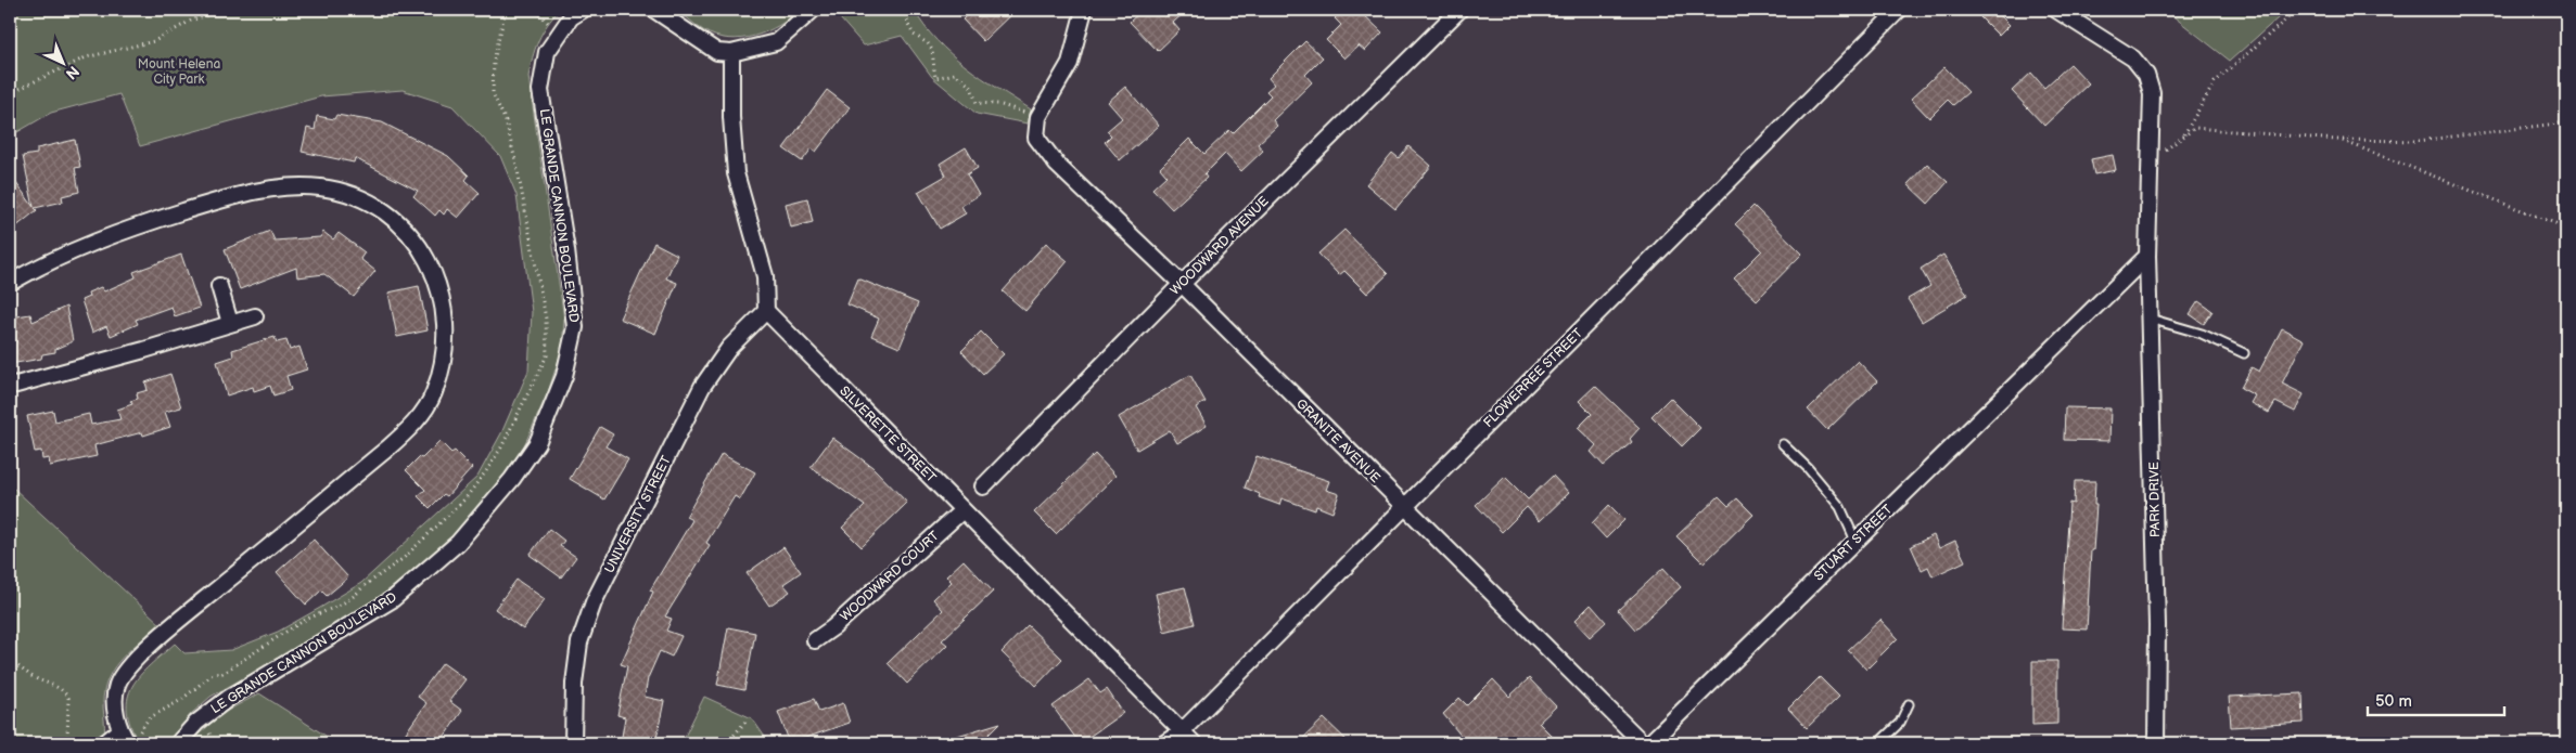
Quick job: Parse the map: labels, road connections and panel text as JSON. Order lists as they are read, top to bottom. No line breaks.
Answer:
{"streets":{"street":["LE GRANDE CANNON BOULEVARD","WOODWARD AVENUE","FLOWERREE STREET","SILVERETTE STREET","GRANITE AVENUE","PARK DRIVE","UNIVERSITY STREET","STUART STREET","WOODWARD COURT"]},"crossings":[["WOODWARD AVENUE","GRANITE AVENUE"],["FLOWERREE STREET","SILVERETTE STREET"],["FLOWERREE STREET","GRANITE AVENUE"],["SILVERETTE STREET","UNIVERSITY STREET"],["SILVERETTE STREET","WOODWARD COURT"],["PARK DRIVE","STUART STREET"]],"parks":["Mount Helena City Park"],"scale_bar":"50 m","north":"bottom right"}
